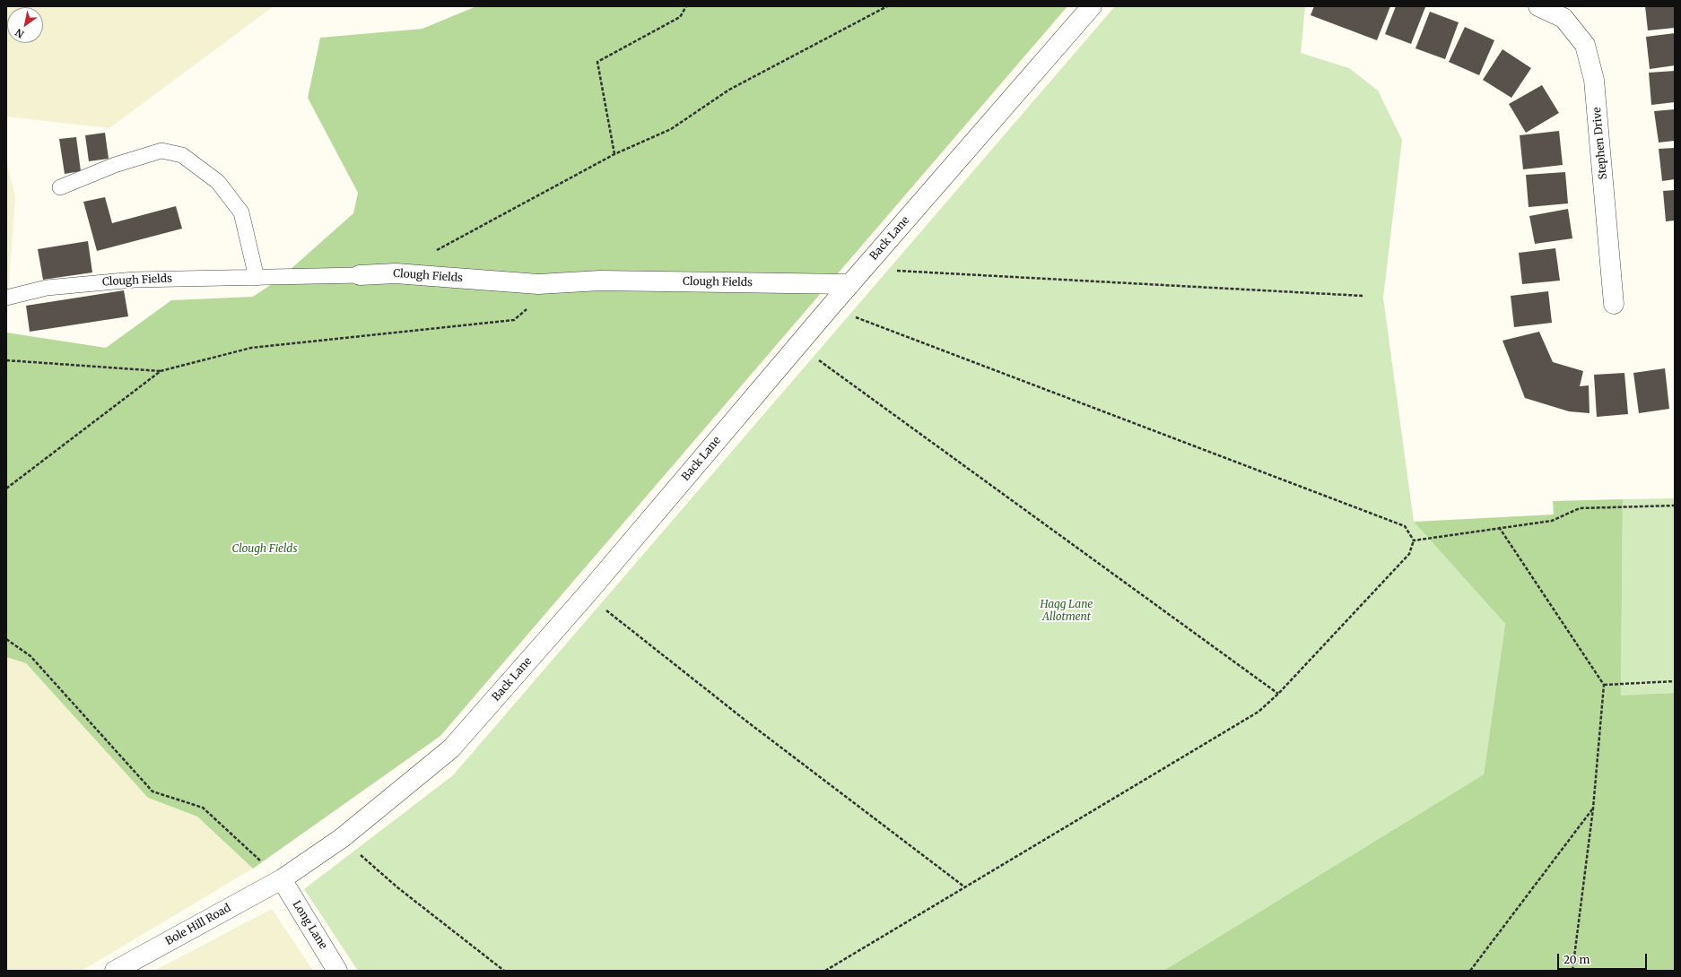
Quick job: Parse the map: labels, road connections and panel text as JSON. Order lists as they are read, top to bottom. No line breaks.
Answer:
{"streets":{"street":["Stephen Drive","Back Lane","Clough Fields","Bole Hill Road","Long Lane"]},"crossings":[["Back Lane","Clough Fields"],["Back Lane","Bole Hill Road"],["Back Lane","Long Lane"],["Bole Hill Road","Long Lane"]],"parks":["Clough Fields","Hagg Lane Allotment"],"scale_bar":"20 m","north":"bottom left"}
